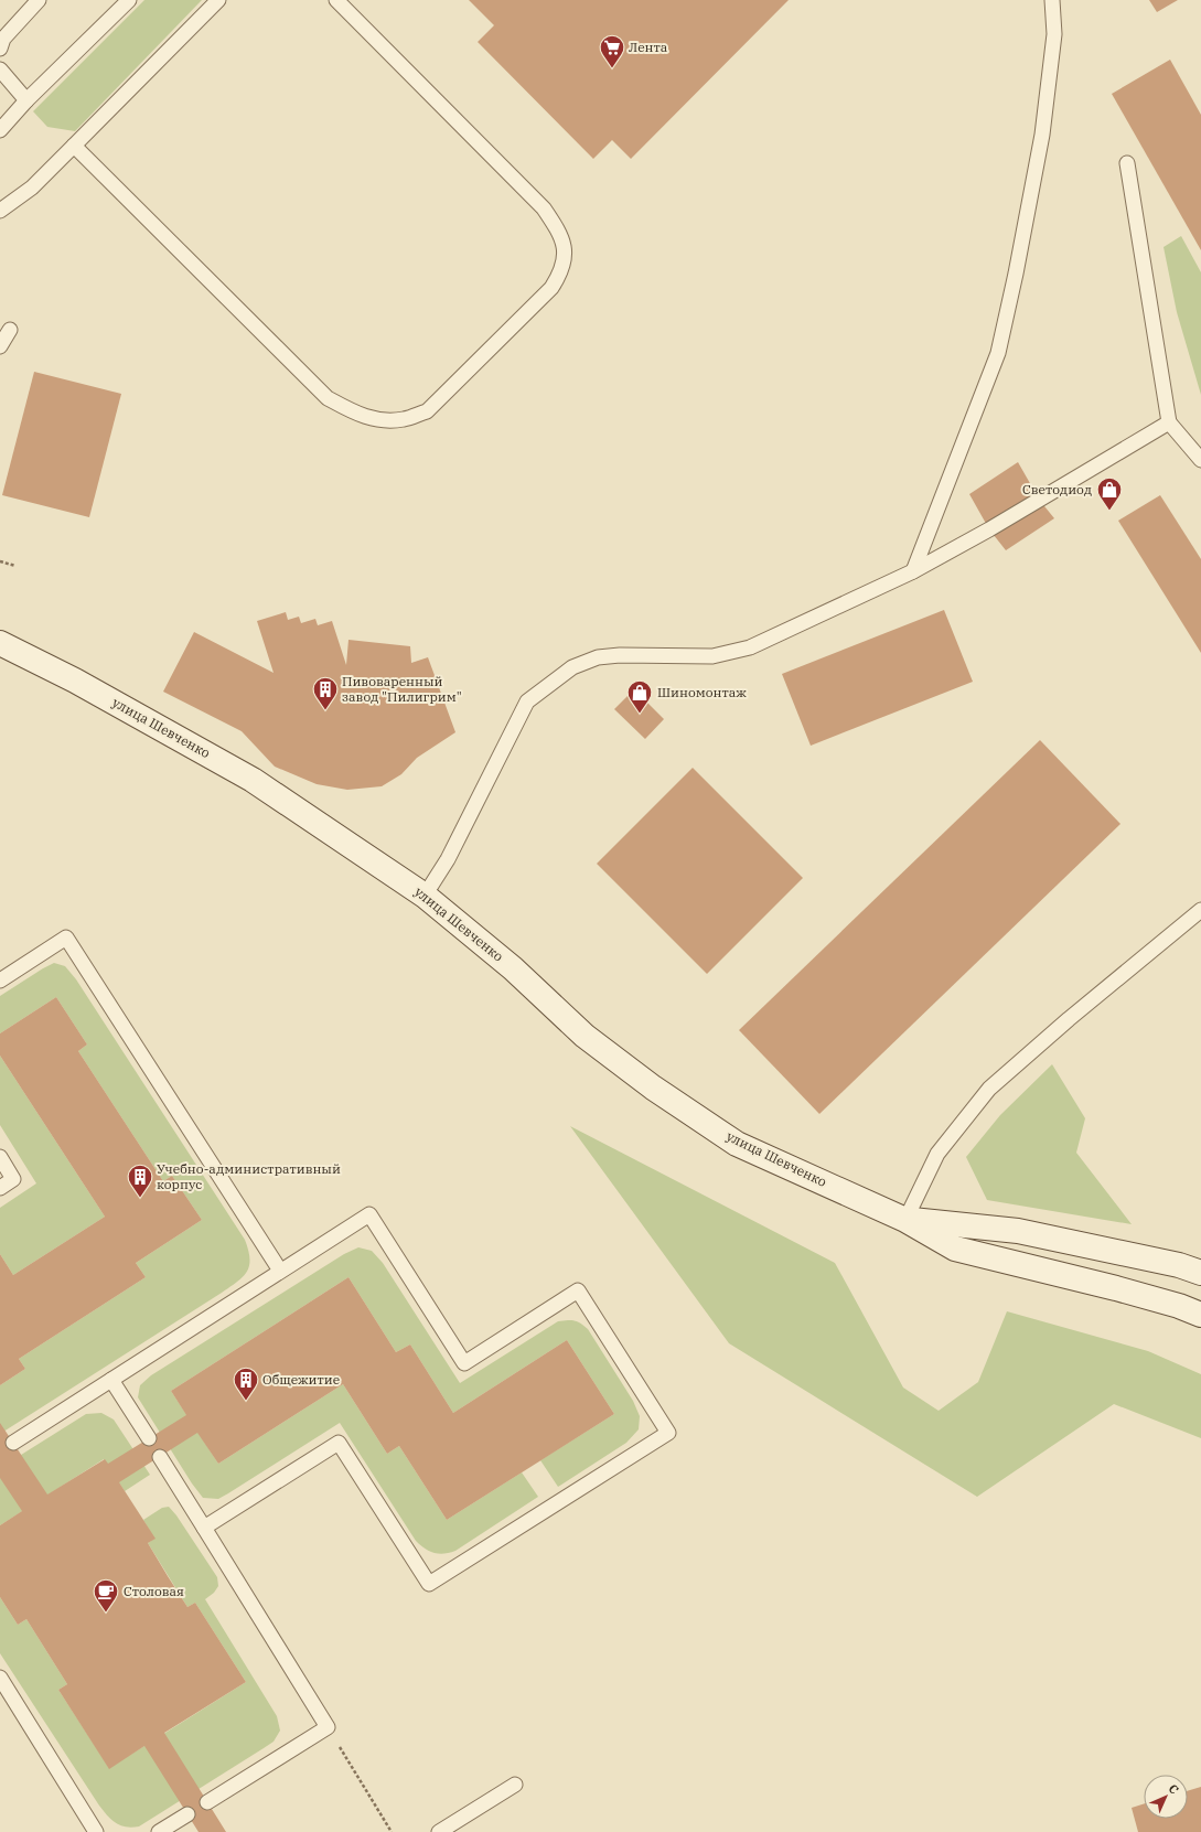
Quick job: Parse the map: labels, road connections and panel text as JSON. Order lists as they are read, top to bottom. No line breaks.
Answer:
{"streets":{"main road":["улица Шевченко"]},"places":{"supermarket":["Лента"],"shop":["Светодиод","Шиномонтаж"],"building":["Пивоваренный завод \"Пилигрим\"","Учебно-административный корпус","Общежитие"],"cafe":["Столовая"]},"north":"top right"}
